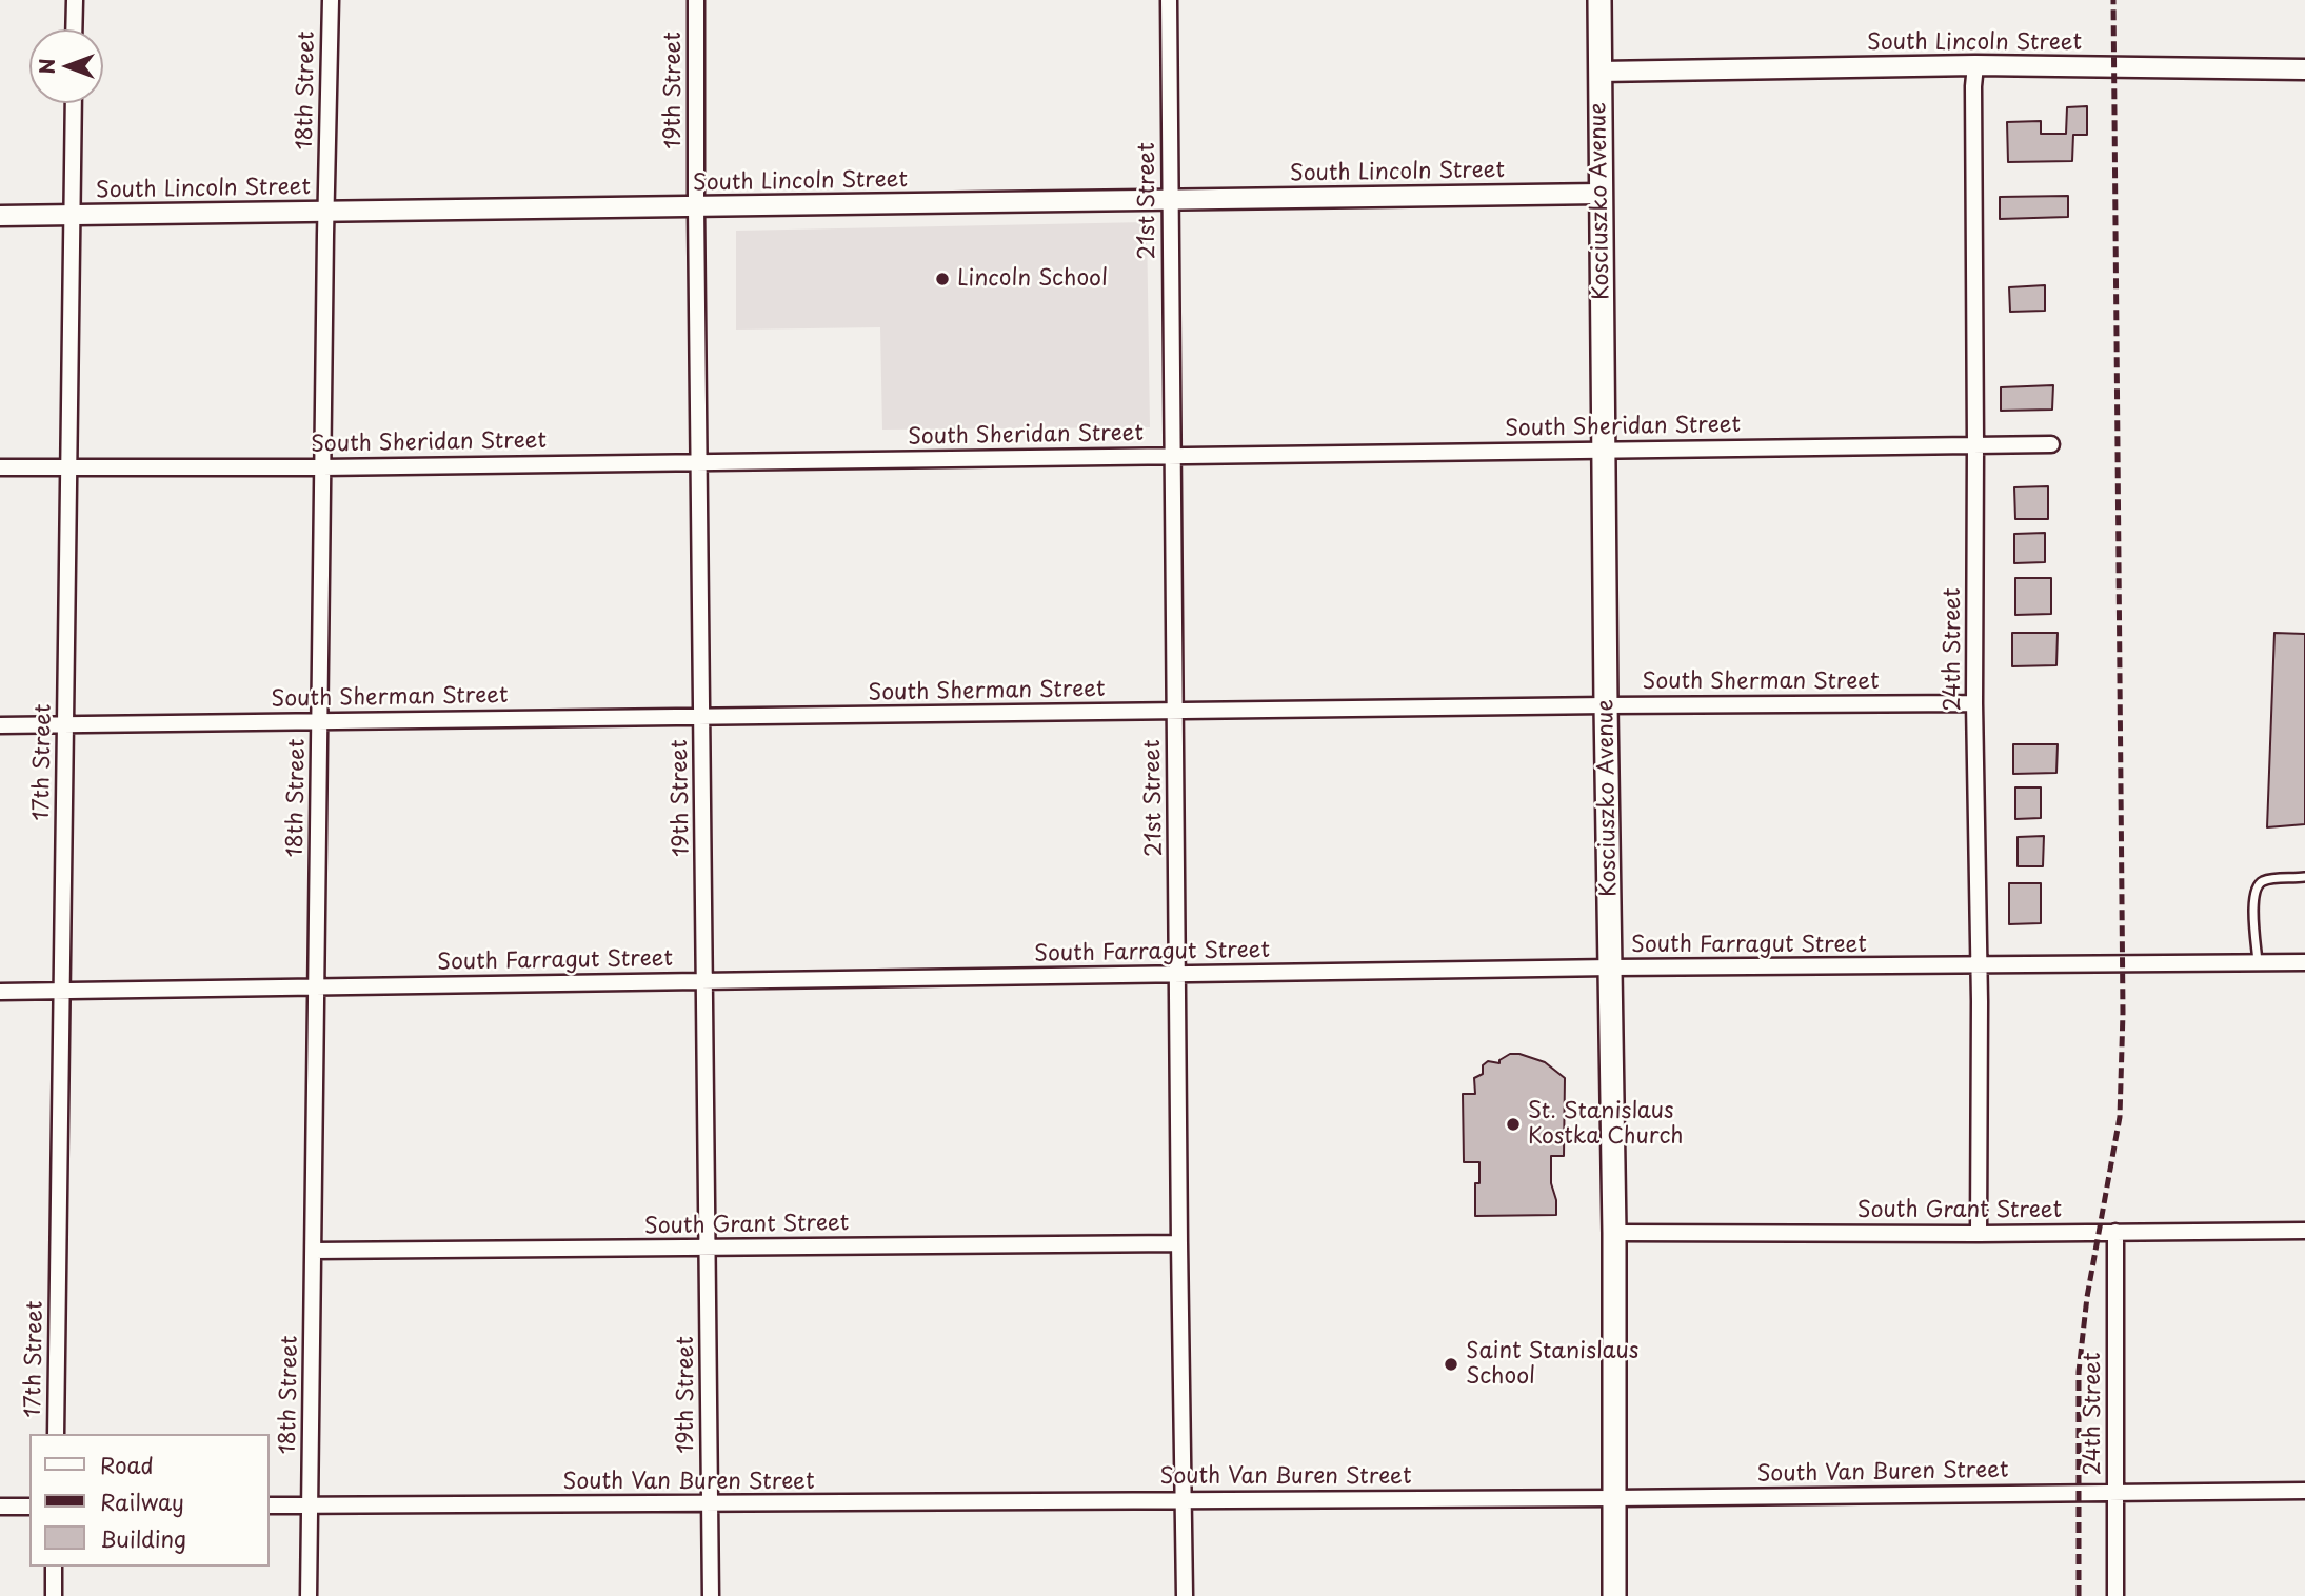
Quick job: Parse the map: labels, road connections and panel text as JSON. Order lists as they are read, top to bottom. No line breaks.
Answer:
{"streets":{"main road":["Kosciuszko Avenue"],"street":["South Lincoln Street","18th Street","19th Street","21st Street","South Sheridan Street","24th Street","South Sherman Street","17th Street","South Farragut Street","South Grant Street","South Van Buren Street"]},"crossings":[["South Lincoln Street","18th Street"],["South Lincoln Street","19th Street"],["South Lincoln Street","21st Street"],["South Lincoln Street","Kosciuszko Avenue"],["South Lincoln Street","24th Street"],["South Lincoln Street","17th Street"],["18th Street","South Sheridan Street"],["18th Street","South Sherman Street"],["18th Street","South Farragut Street"],["18th Street","South Grant Street"],["18th Street","South Van Buren Street"],["19th Street","South Sheridan Street"],["19th Street","South Sherman Street"],["19th Street","South Farragut Street"],["19th Street","South Grant Street"],["19th Street","South Van Buren Street"],["21st Street","South Sheridan Street"],["21st Street","South Sherman Street"],["21st Street","South Farragut Street"],["21st Street","South Grant Street"],["21st Street","South Van Buren Street"],["Kosciuszko Avenue","South Sheridan Street"],["Kosciuszko Avenue","South Sherman Street"],["Kosciuszko Avenue","South Farragut Street"],["Kosciuszko Avenue","South Grant Street"],["Kosciuszko Avenue","South Van Buren Street"],["South Sheridan Street","24th Street"],["South Sheridan Street","17th Street"],["24th Street","South Sherman Street"],["24th Street","South Farragut Street"],["24th Street","South Grant Street"],["24th Street","South Van Buren Street"],["South Sherman Street","17th Street"],["17th Street","South Farragut Street"]],"places":["Lincoln School","St. Stanislaus Kostka Church","Saint Stanislaus School"],"legend":["Road","Railway","Building"],"north":"left"}
